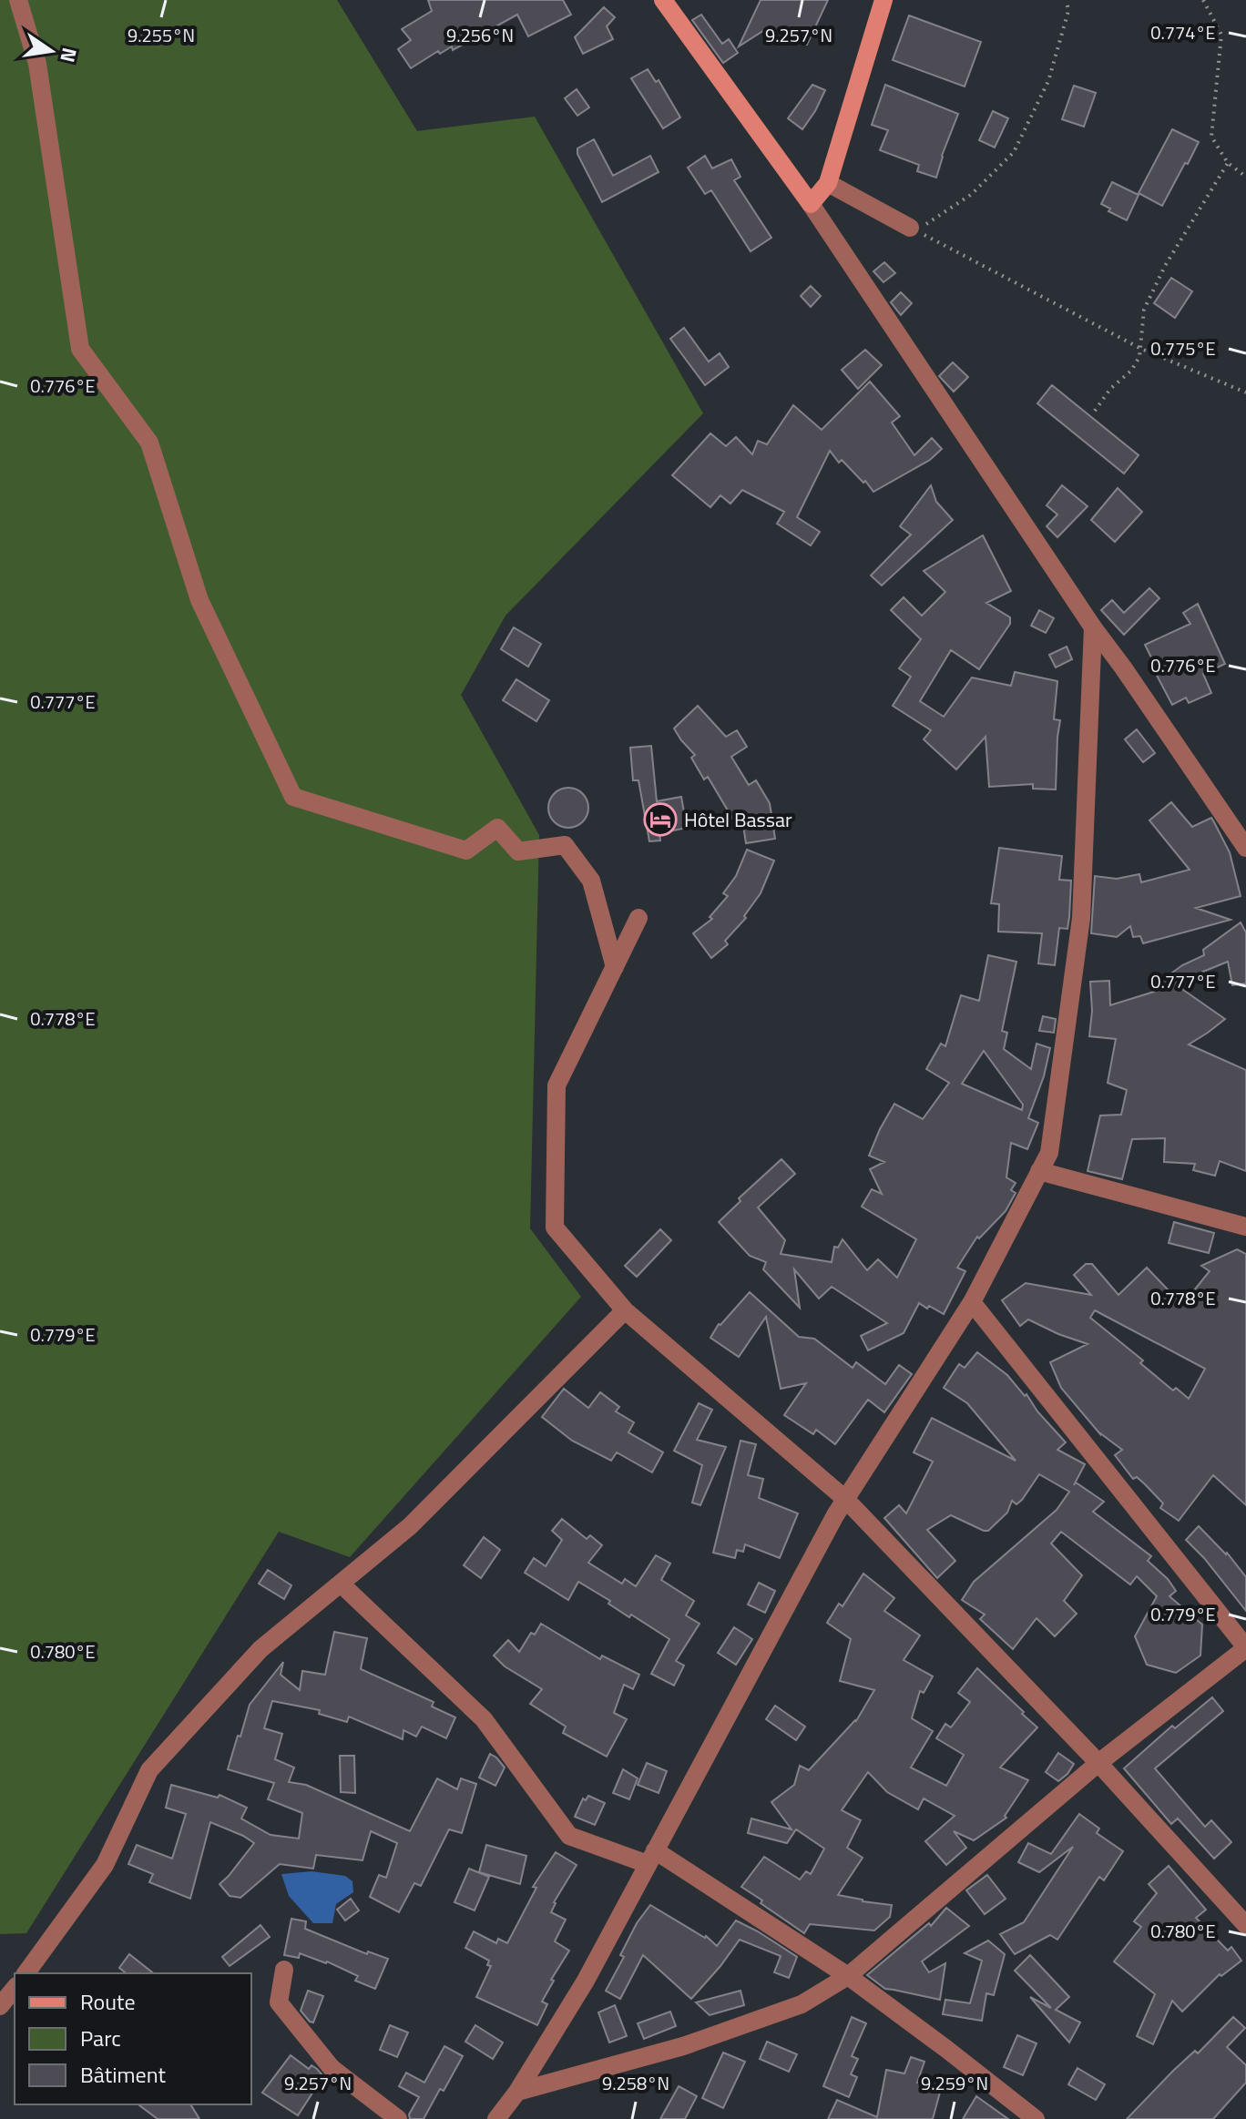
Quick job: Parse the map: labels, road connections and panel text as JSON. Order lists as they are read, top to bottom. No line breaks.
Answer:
{"places":{"hotel":["Hôtel Bassar"]},"legend":["Route","Parc","Bâtiment"],"north":"right","coordinates":["0.774°E","9.255°N","9.256°N","9.257°N","0.775°E","0.776°E","0.777°E","0.778°E","0.779°E","0.780°E","9.258°N","9.259°N"]}
